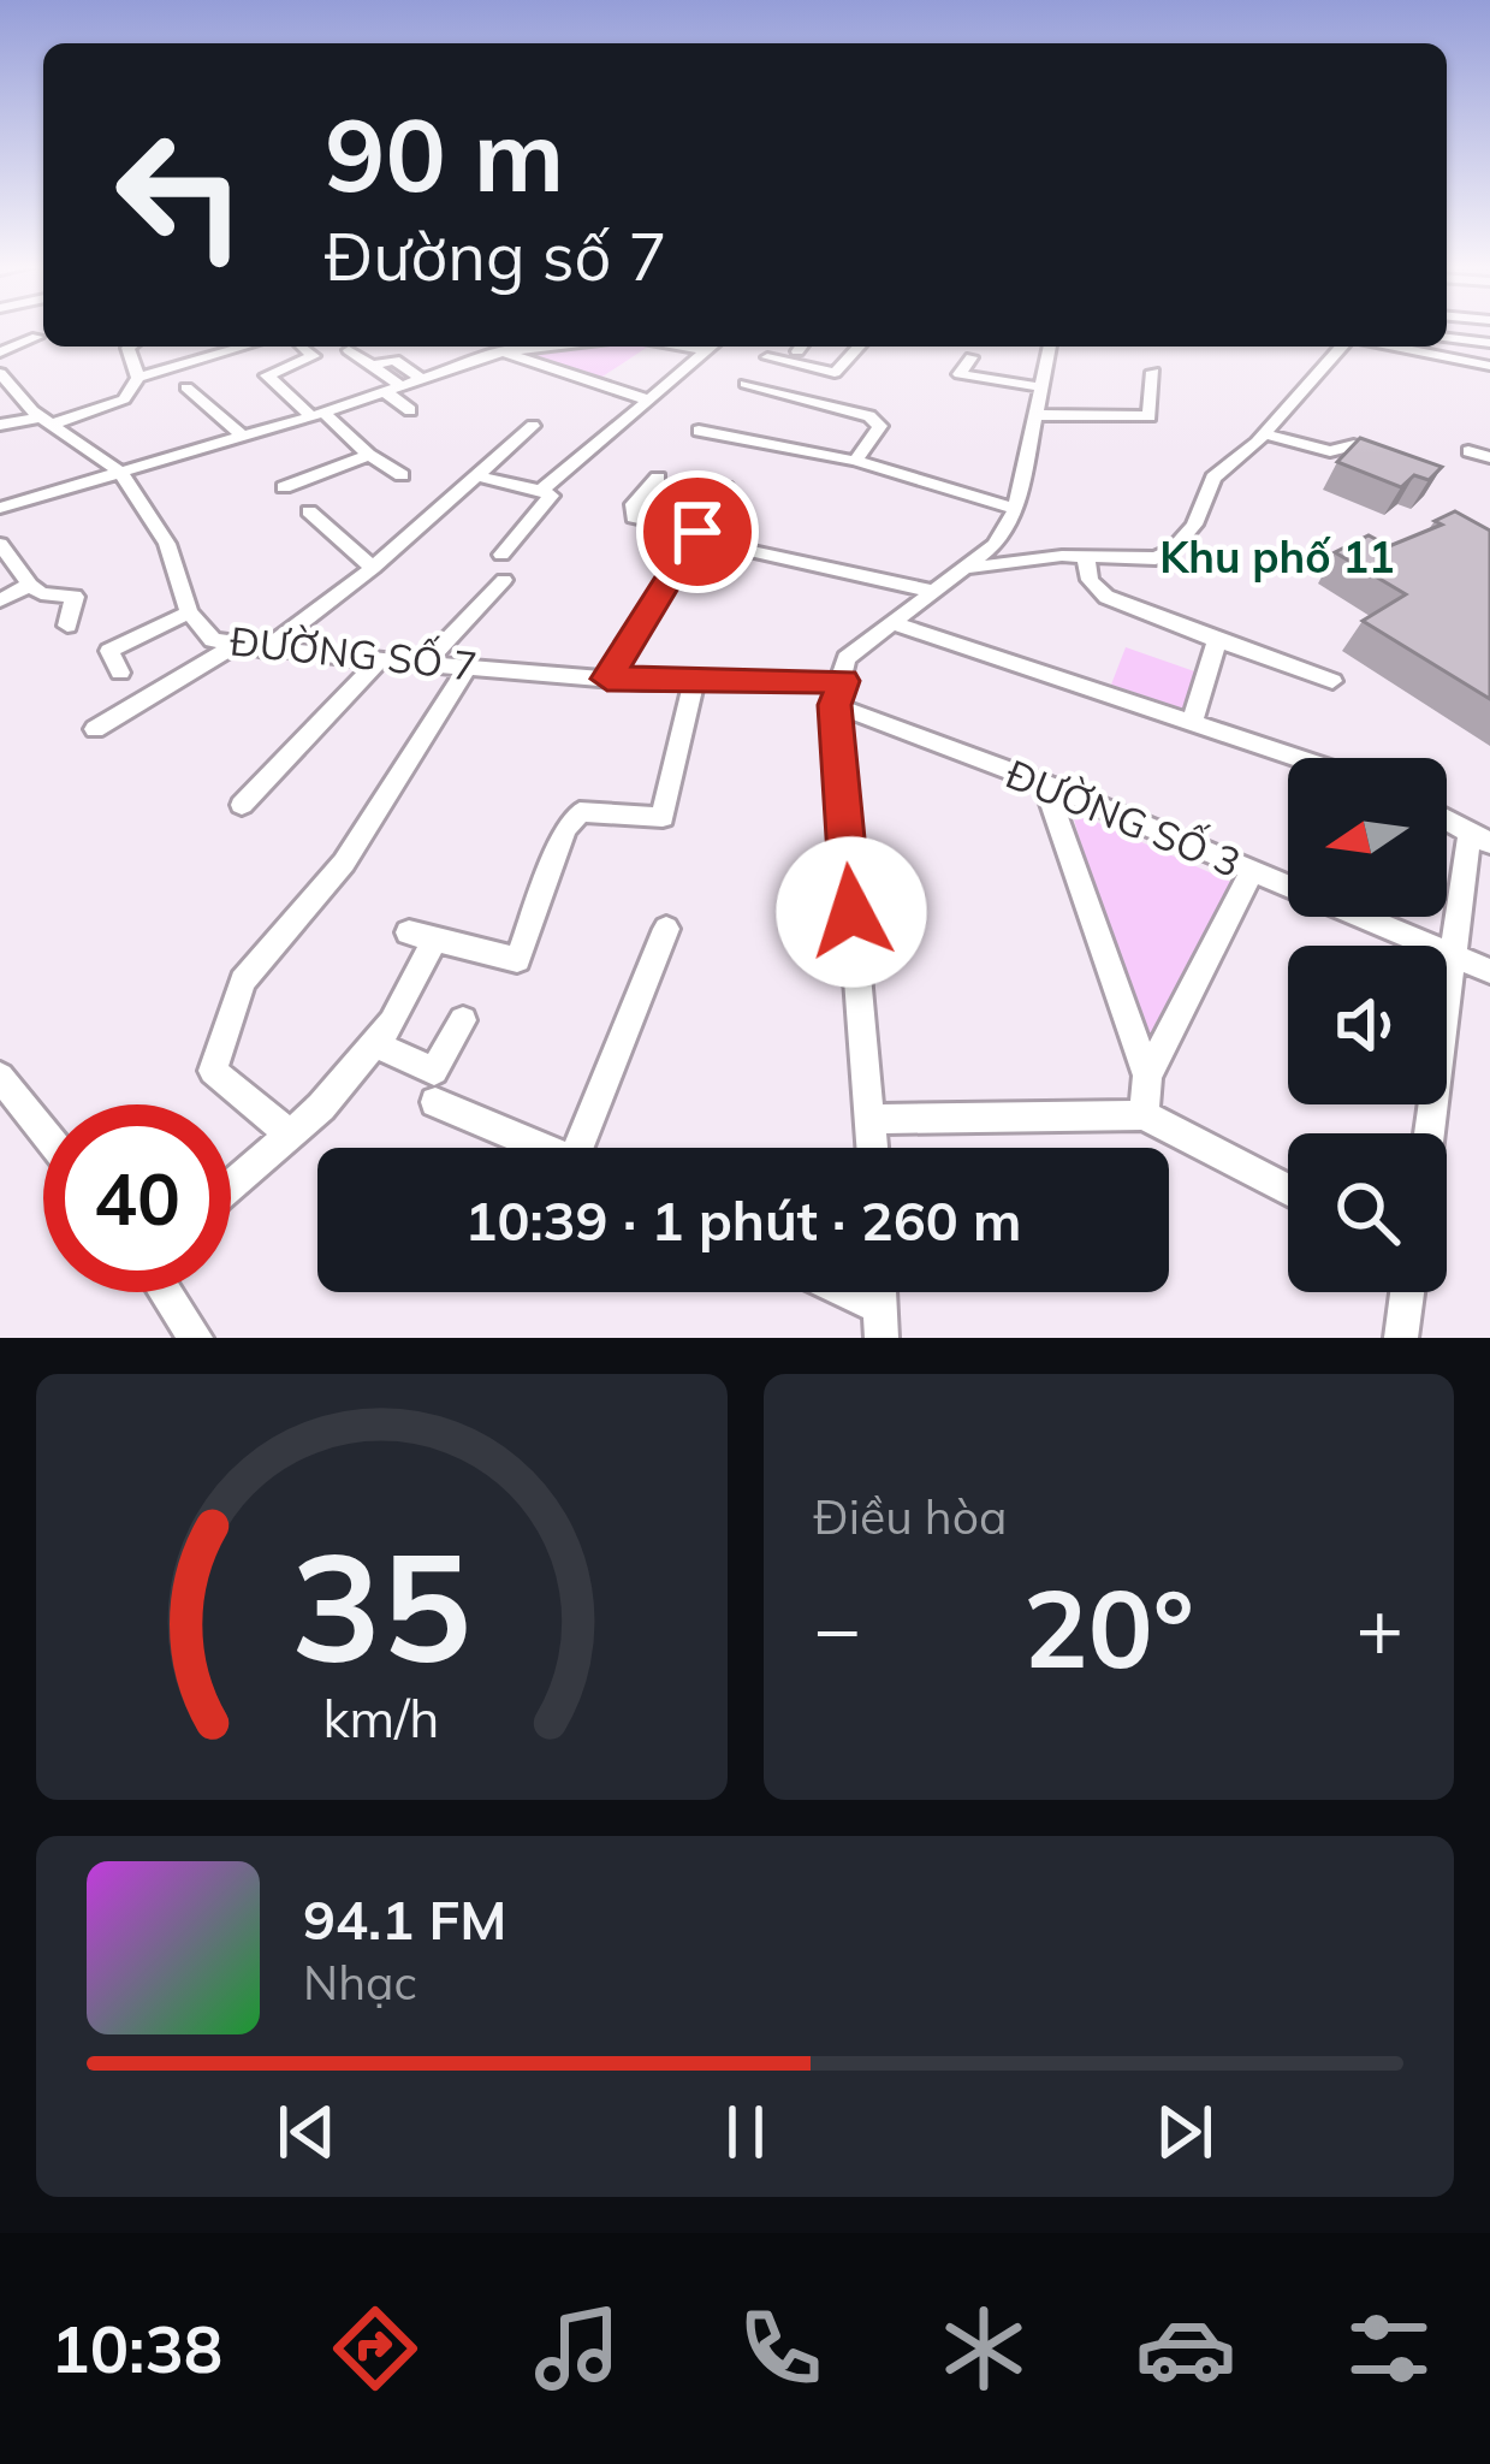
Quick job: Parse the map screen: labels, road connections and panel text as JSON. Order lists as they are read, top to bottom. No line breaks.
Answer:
{"streets":{"street":["ĐƯỜNG SỐ 7","ĐƯỜNG SỐ 3"]},"crossings":[["ĐƯỜNG SỐ 7","ĐƯỜNG SỐ 3"]],"districts":["Khu phố 11"],"north":"left","page":{"turn":["90 m","Đường số 7"],"limit":"40","trip":"10:39 · 1 phút · 260 m","tile":"Điều hòa","heat":["−","20°","+"],"song":["94.1 FM","Nhạc"],"tabs":"10:38","gauge":["35","km/h"]}}
